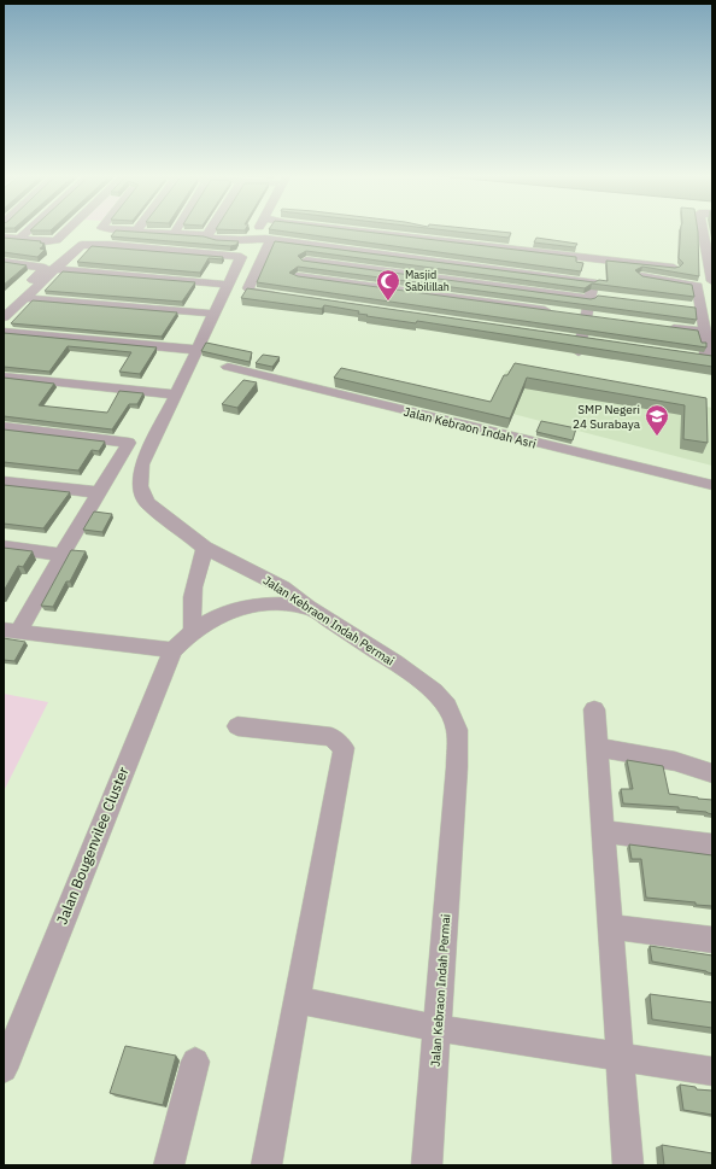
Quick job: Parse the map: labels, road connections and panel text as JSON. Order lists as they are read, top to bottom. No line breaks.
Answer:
{"streets":{"street":["Jalan Kebraon Indah Asri","Jalan Kebraon Indah Permai","Jalan Bougenvilee Cluster"]},"crossings":[["Jalan Kebraon Indah Permai","Jalan Bougenvilee Cluster"]],"places":{"mosque":["Masjid Sabilillah"],"school or university":["SMP Negeri 24 Surabaya"]}}
